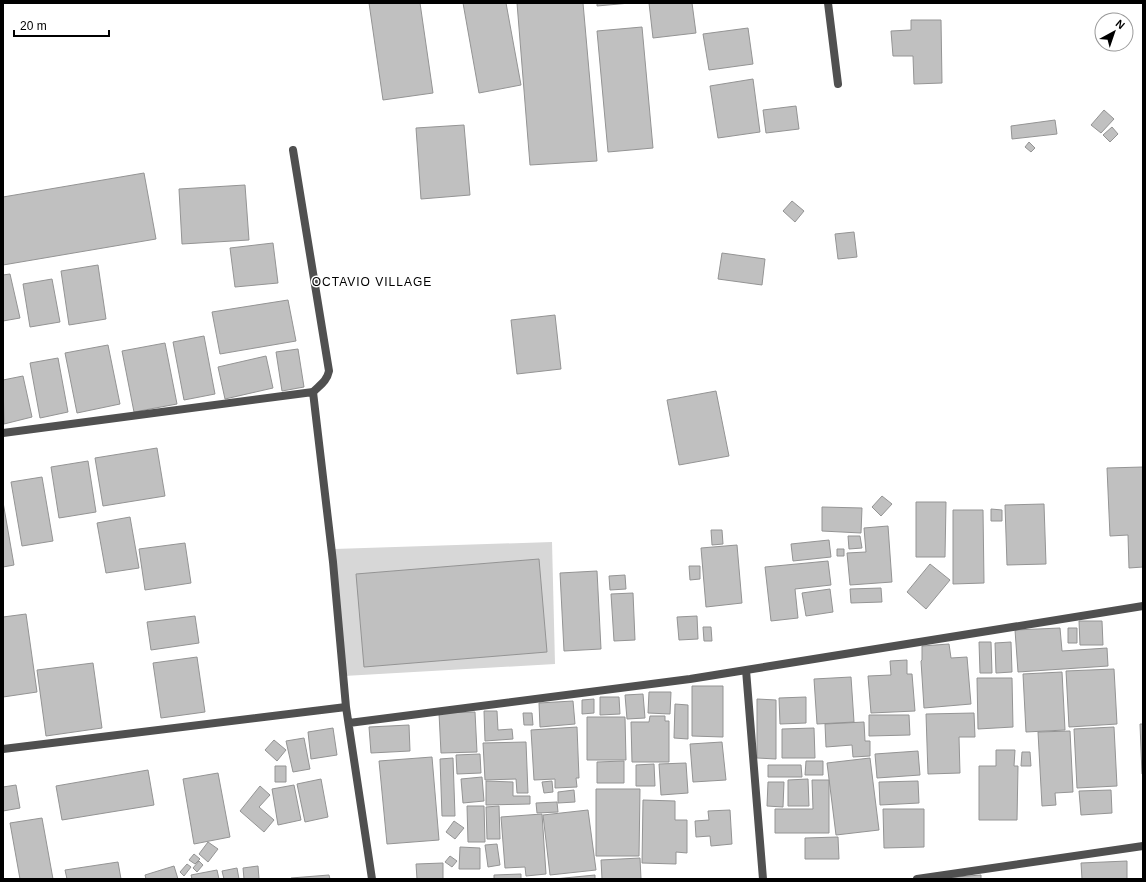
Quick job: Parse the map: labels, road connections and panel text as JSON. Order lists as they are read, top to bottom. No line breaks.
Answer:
{"districts":["OCTAVIO VILLAGE"],"scale_bar":"20 m","north":"top right"}
